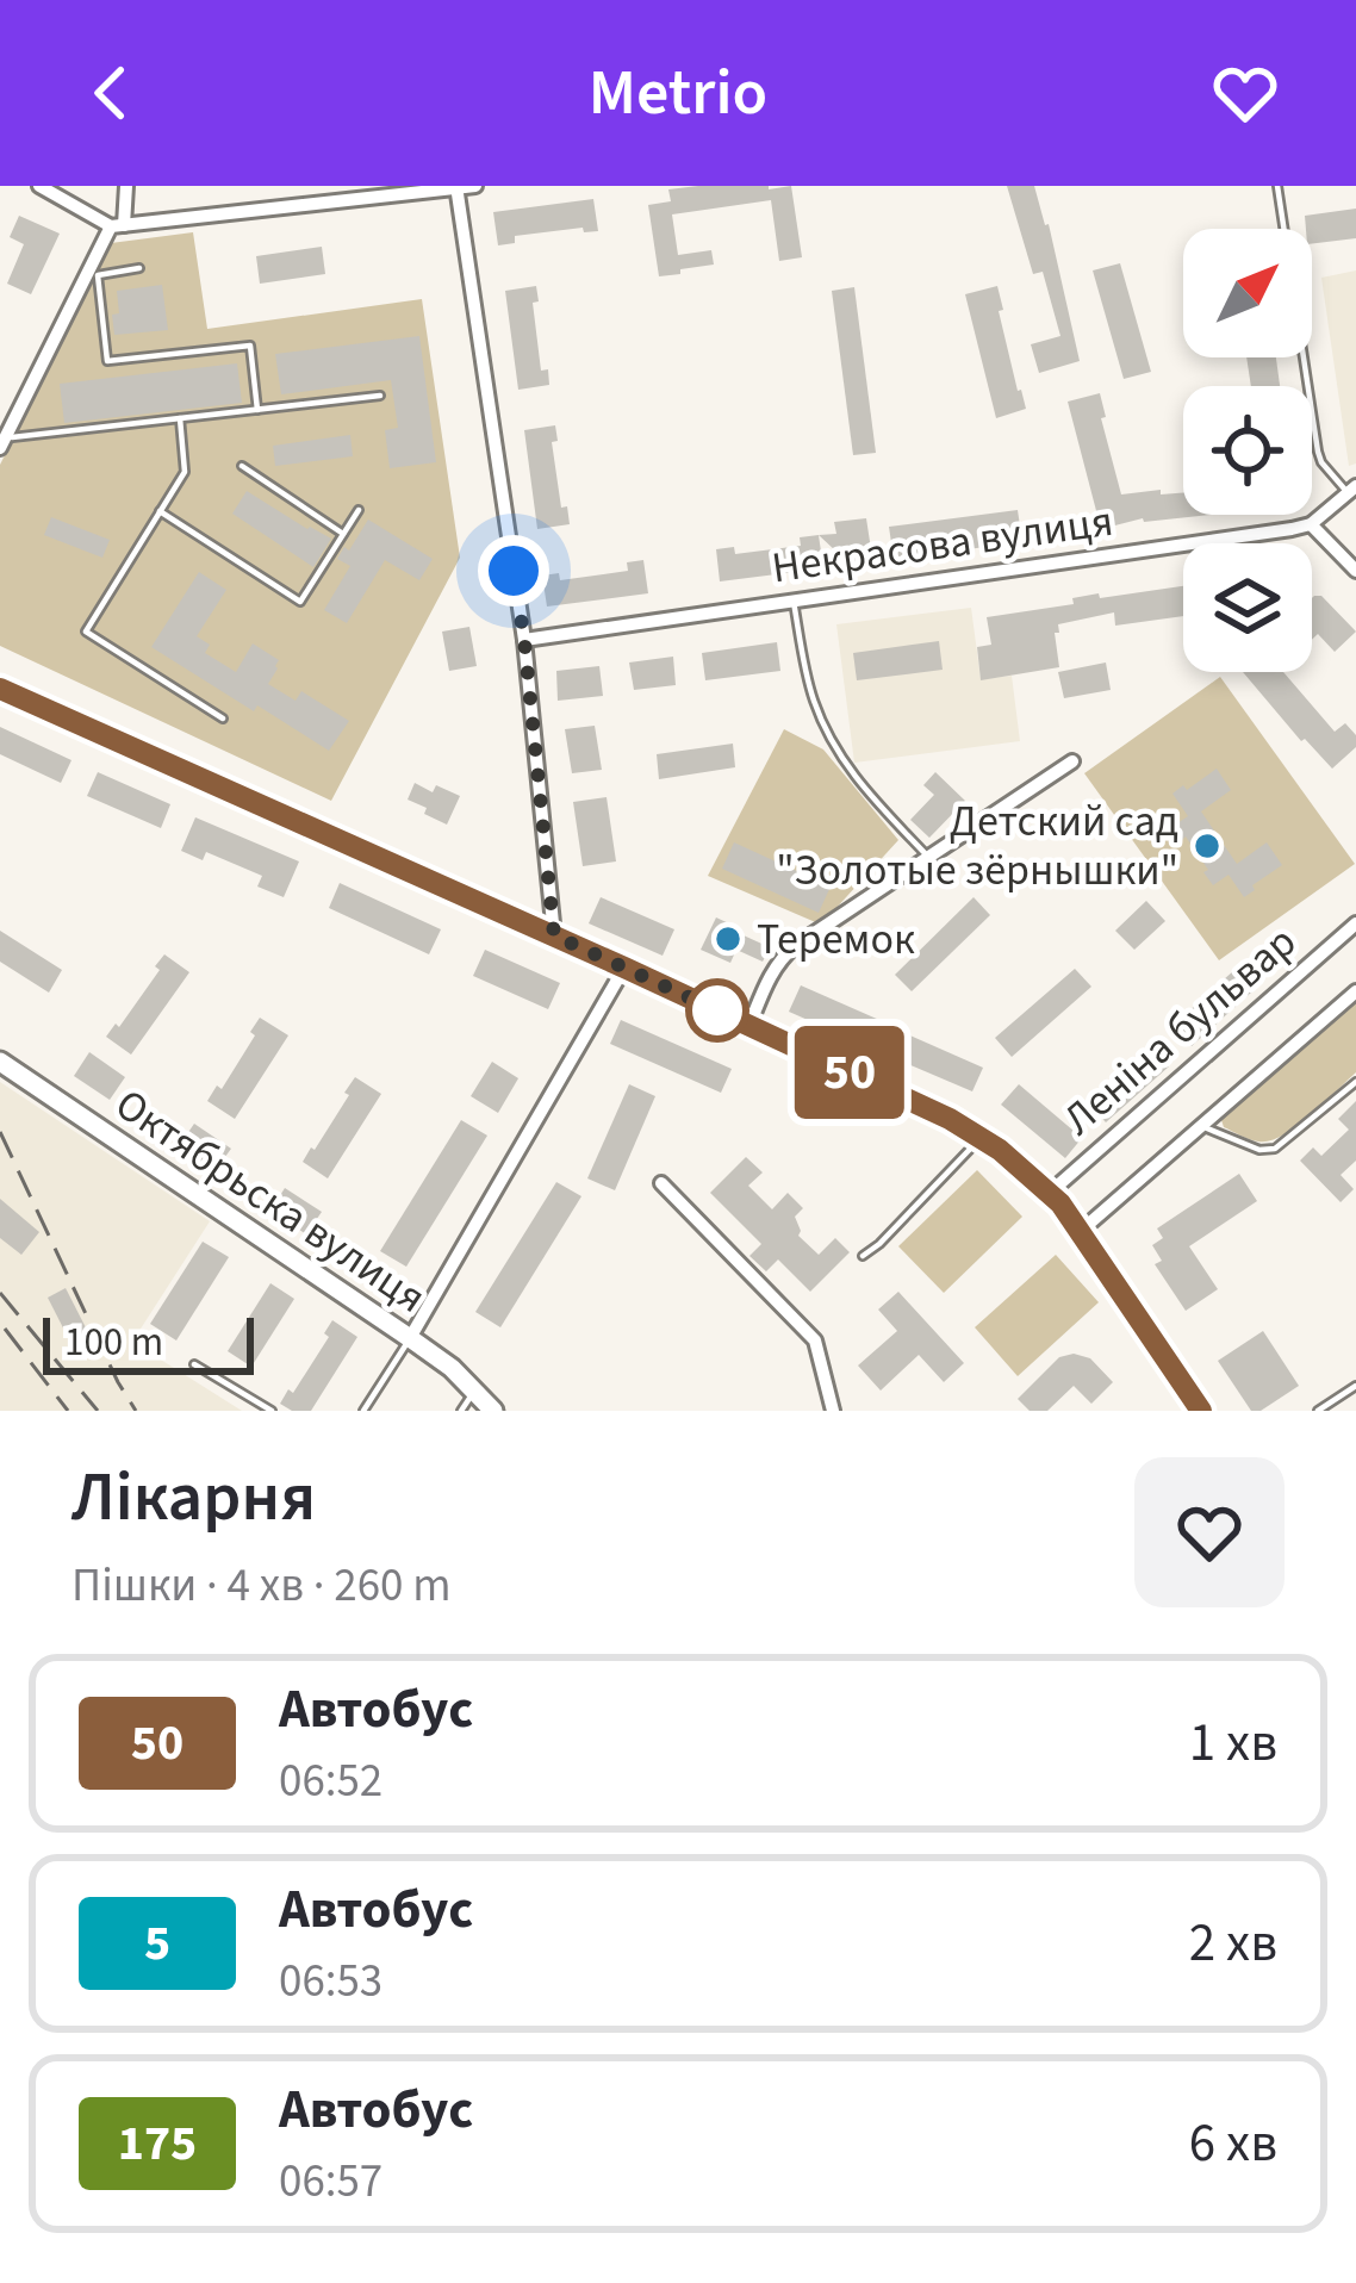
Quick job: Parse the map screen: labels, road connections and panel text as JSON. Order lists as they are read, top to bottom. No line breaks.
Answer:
{"streets":{"main road":["Октябрьска вулиця"],"street":["Некрасова вулиця","Леніна бульвар"]},"places":["Детский сад \"Золотые зёрнышки\"","Теремок"],"lines":["bus line 50"],"scale_bar":"100 m","north":"top right","page":{"header":"Metrio","on_map":"50","scale":"100 m","heading":["Лікарня","Пішки · 4 хв · 260 m"],"list":[{"mark":"50","name":"Автобус","note":"06:52","value":"1 хв"},{"mark":"5","name":"Автобус","note":"06:53","value":"2 хв"},{"mark":"175","name":"Автобус","note":"06:57","value":"6 хв"}]}}
